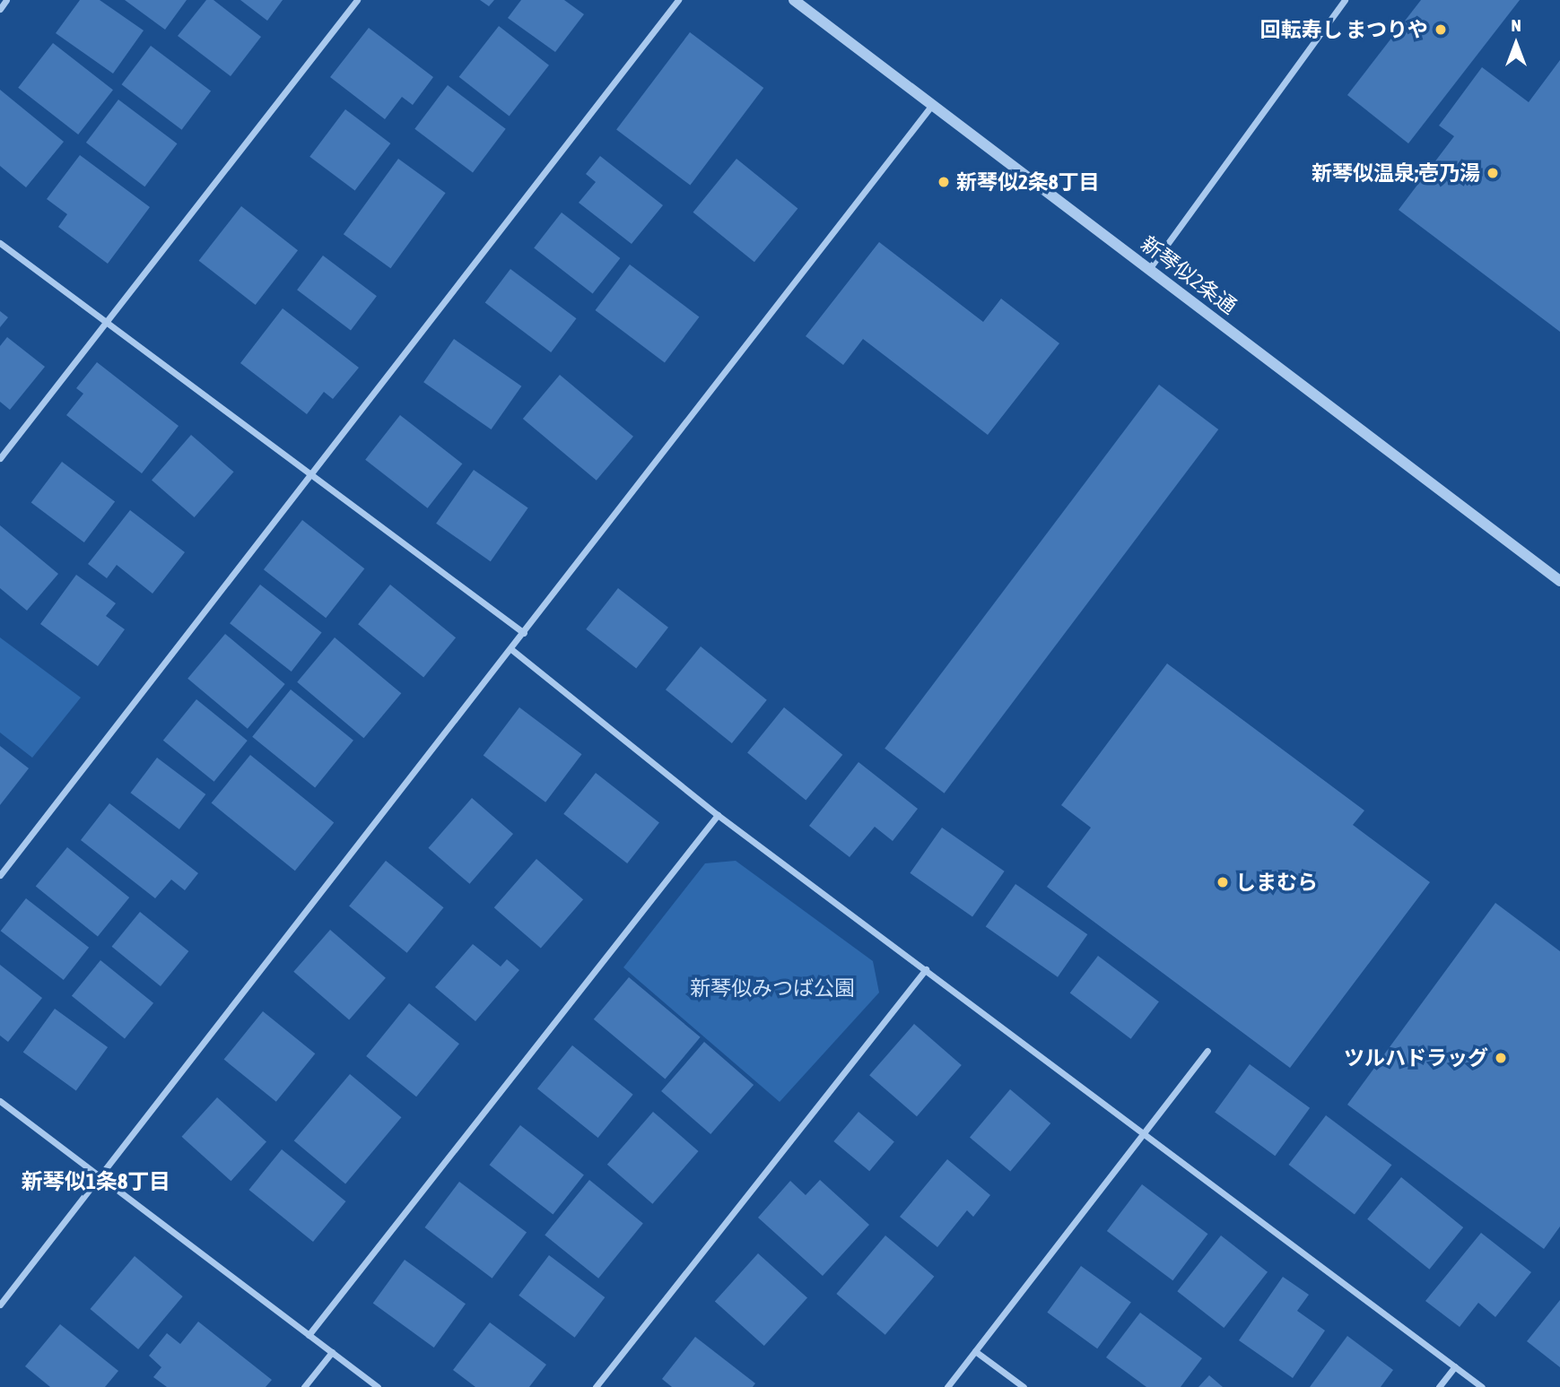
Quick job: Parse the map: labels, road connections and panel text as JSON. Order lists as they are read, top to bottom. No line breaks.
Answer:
{"streets":{"street":["新琴似2条通"]},"districts":["新琴似1条8丁目"],"parks":["新琴似みつば公園"],"places":["回転寿し まつりや","新琴似温泉;壱乃湯","新琴似2条8丁目","しまむら","ツルハドラッグ"],"north":"top"}
